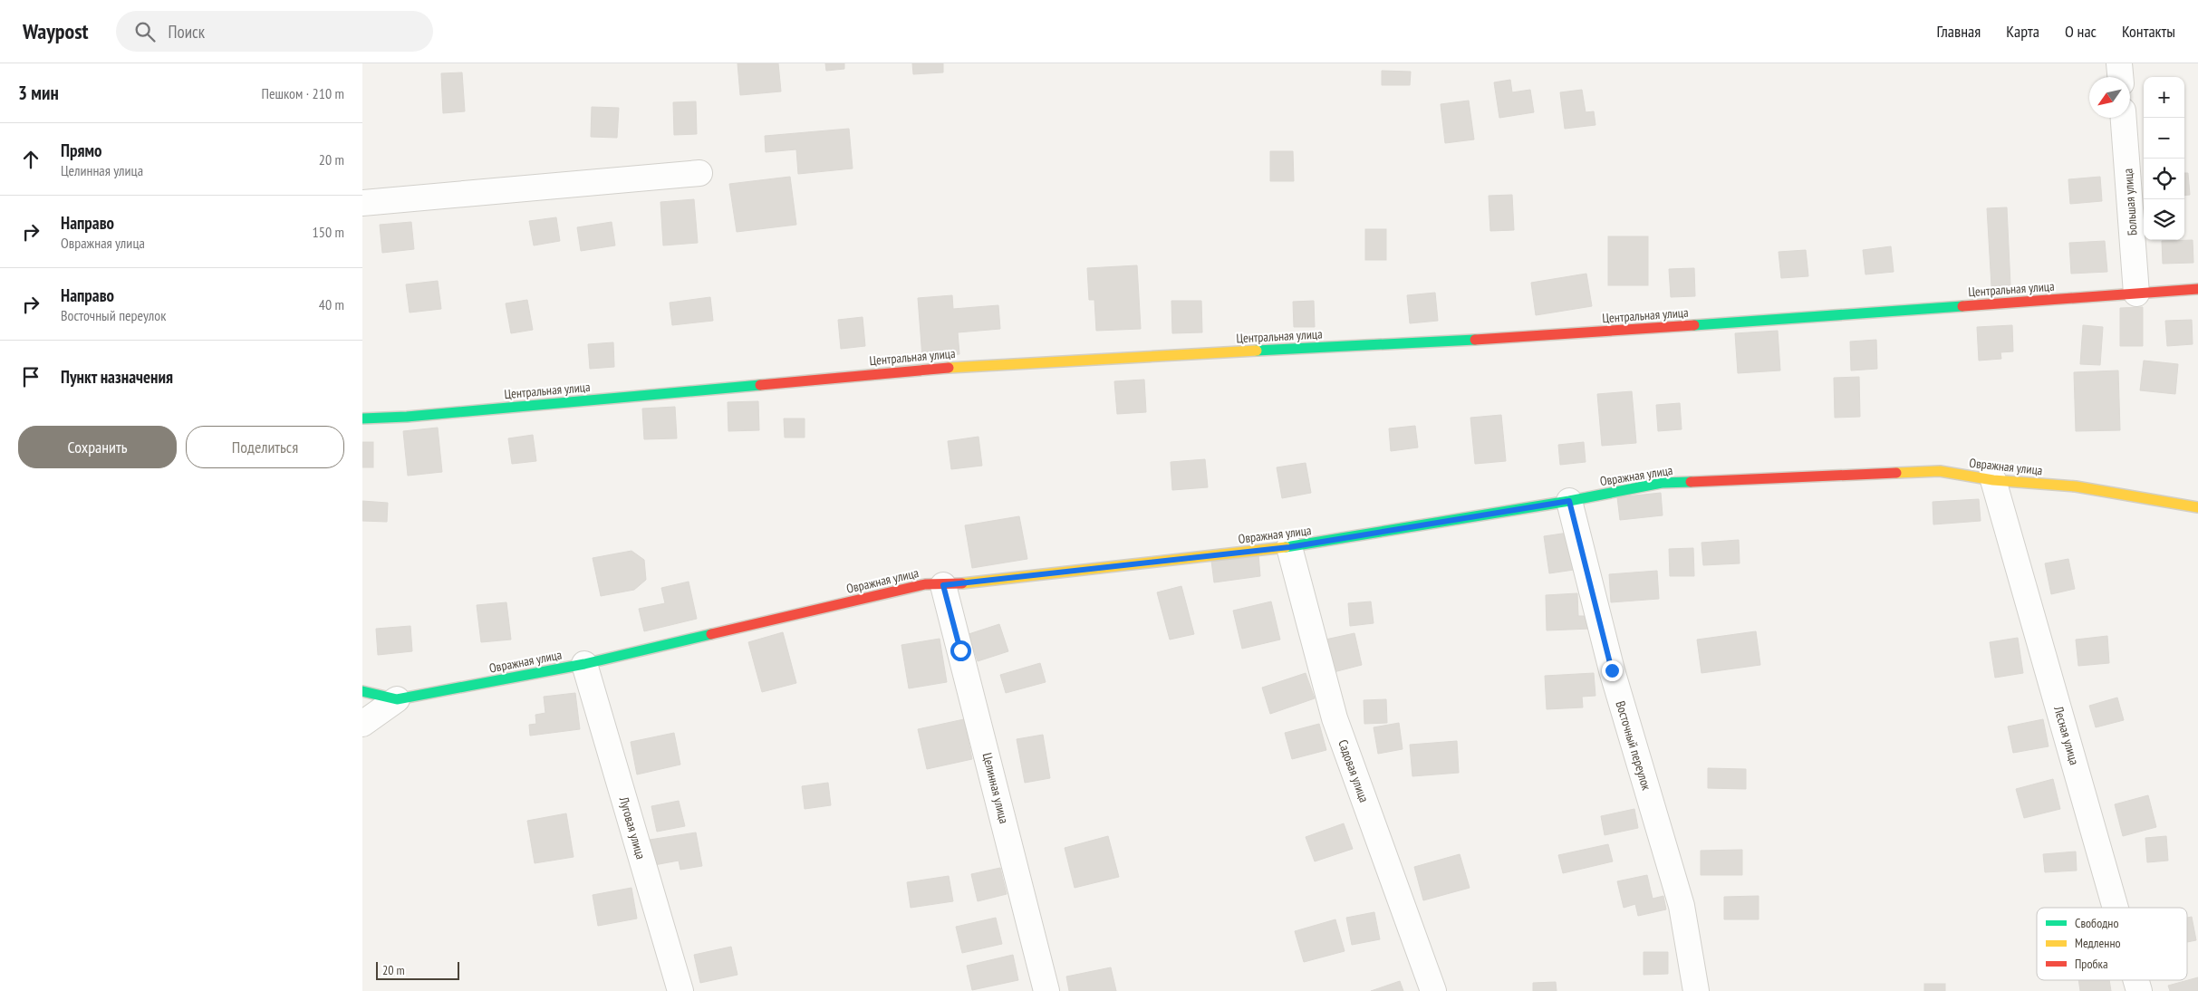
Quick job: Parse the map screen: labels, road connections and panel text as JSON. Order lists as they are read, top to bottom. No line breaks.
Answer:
{"streets":{"street":["Большая улица","Центральная улица","Овражная улица","Лесная улица","Восточный переулок","Садовая улица","Целинная улица","Луговая улица"]},"crossings":[["Большая улица","Центральная улица"],["Овражная улица","Лесная улица"],["Овражная улица","Восточный переулок"],["Овражная улица","Садовая улица"],["Овражная улица","Целинная улица"],["Овражная улица","Луговая улица"]],"legend":["Свободно","Медленно","Пробка"],"scale_bar":"20 m","north":"bottom left","page":{"header":"Waypost","search":"Поиск","nav":["Главная","Карта","О нас","Контакты"],"heading":["3 мин","Пешком · 210 m"],"map_buttons":["+","−"],"list":[["Прямо","Целинная улица","20 m"],["Направо","Овражная улица","150 m"],["Направо","Восточный переулок","40 m"],"Пункт назначения"],"buttons":["Сохранить","Поделиться"],"scale":"20 m"}}
